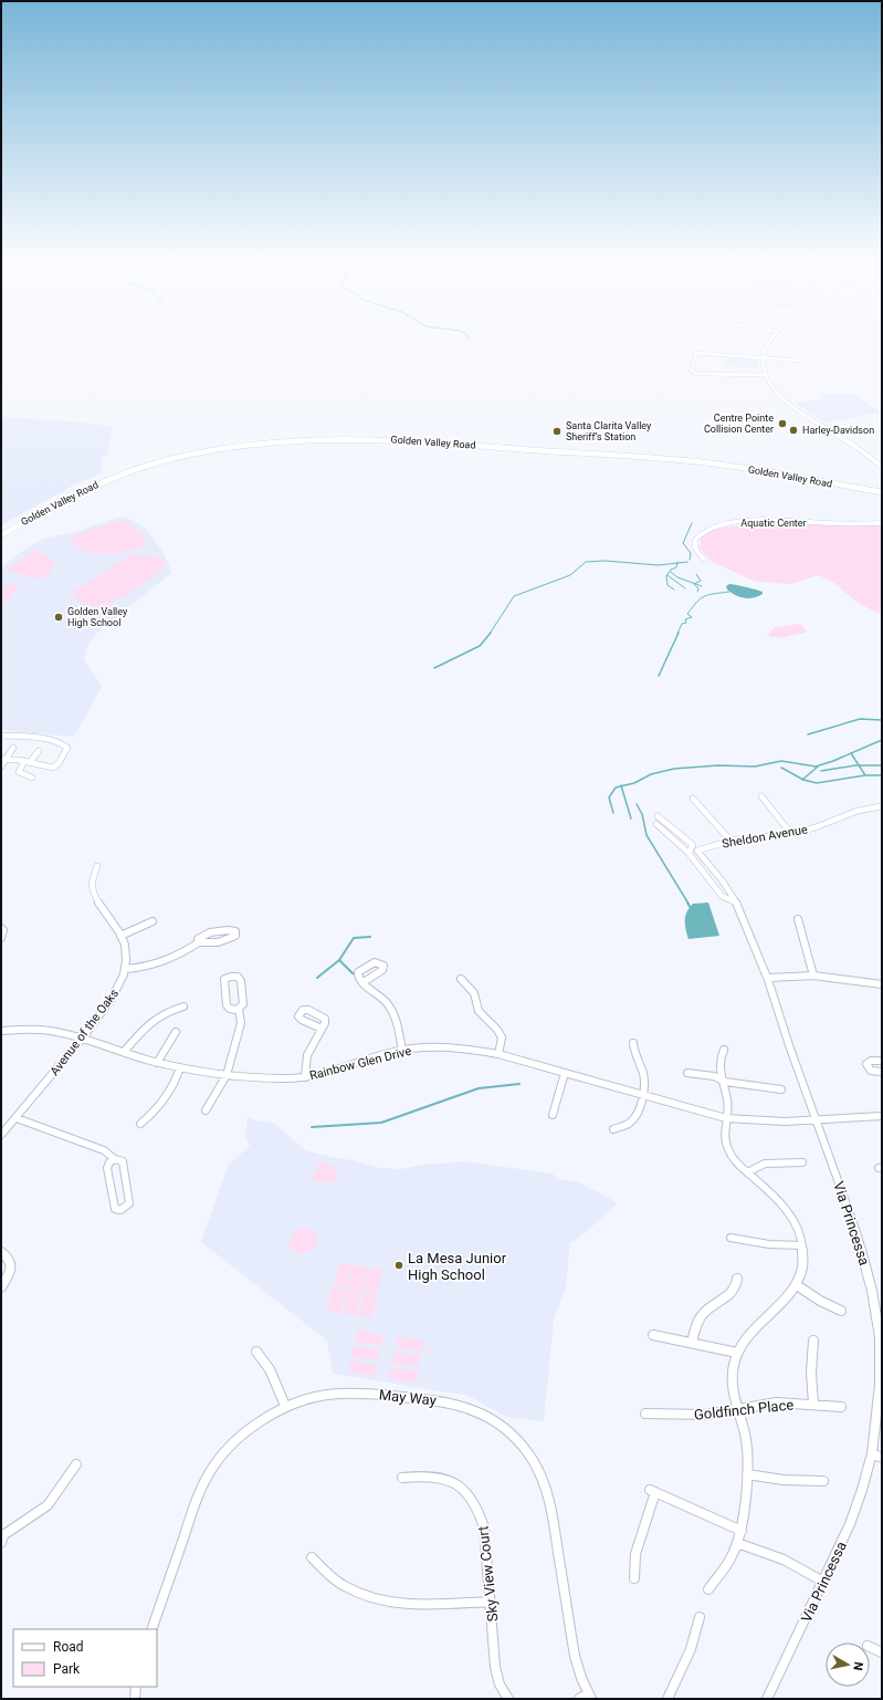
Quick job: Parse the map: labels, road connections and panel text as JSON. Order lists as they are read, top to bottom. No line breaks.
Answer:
{"streets":{"main road":["Golden Valley Road"],"street":["Aquatic Center","Sheldon Avenue","Avenue of the Oaks","Rainbow Glen Drive","Via Princessa","May Way","Goldfinch Place","Sky View Court"]},"crossings":[["Sheldon Avenue","Via Princessa"],["Avenue of the Oaks","Rainbow Glen Drive"],["Rainbow Glen Drive","Via Princessa"]],"places":["Centre Pointe Collision Center","Harley-Davidson","Santa Clarita Valley Sheriff’s Station","Golden Valley High School","La Mesa Junior High School"],"legend":["Road","Park"],"north":"right"}
